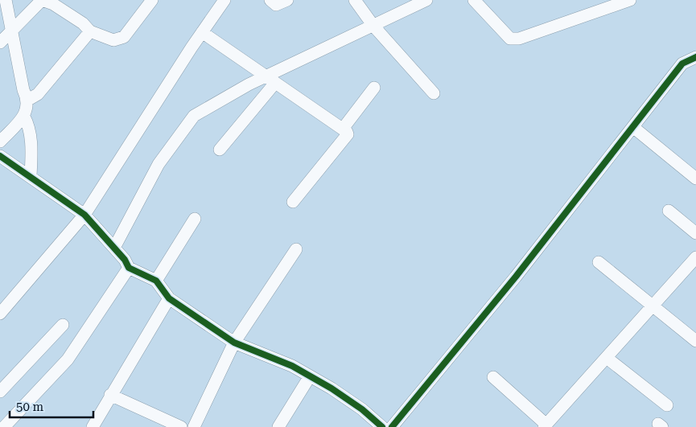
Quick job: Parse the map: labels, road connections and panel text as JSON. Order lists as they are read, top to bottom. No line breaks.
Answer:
{"scale_bar":"50 m"}
